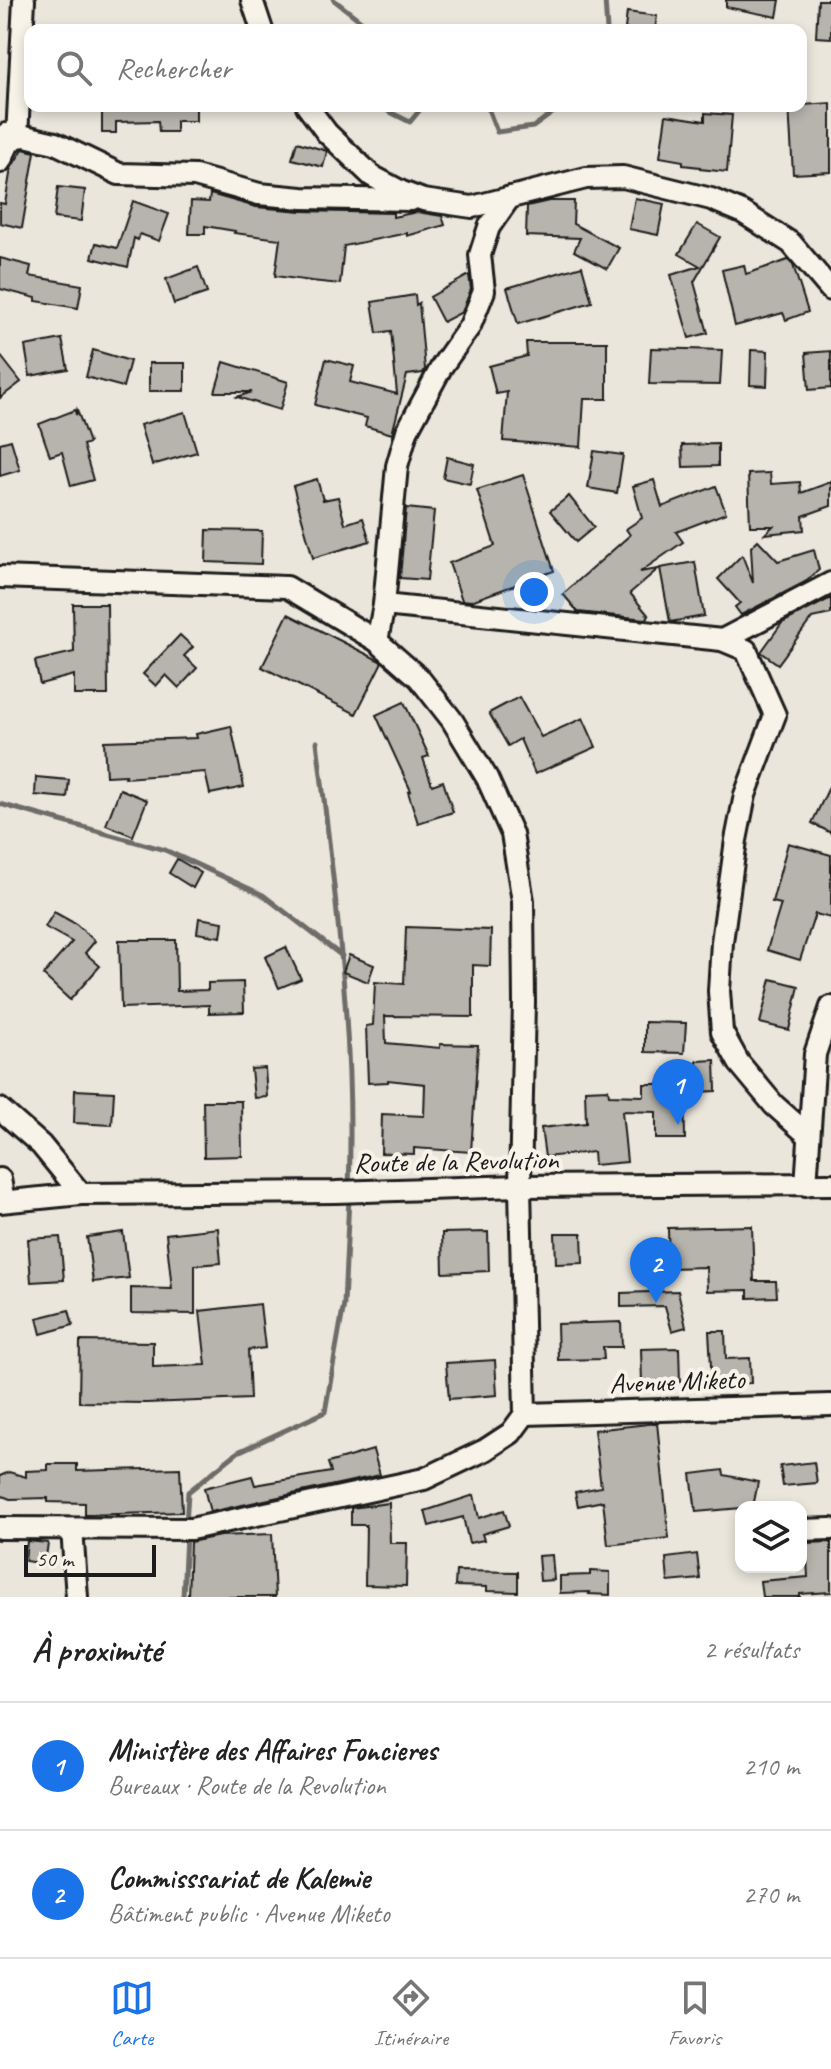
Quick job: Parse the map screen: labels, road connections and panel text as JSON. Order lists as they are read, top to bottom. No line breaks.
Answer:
{"streets":{"street":["Route de la Revolution","Avenue Miketo"]},"scale_bar":"50 m","page":{"search":"Rechercher","pins":["1","2"],"scale":"50 m","heading":["À proximité","2 résultats"],"list":[{"mark":"1","name":"Ministère des Affaires Foncieres","note":"Bureaux · Route de la Revolution","value":"210 m"},{"mark":"2","name":"Commisssariat de Kalemie","note":"Bâtiment public · Avenue Miketo","value":"270 m"}],"nav":["Carte","Itinéraire","Favoris"]}}
